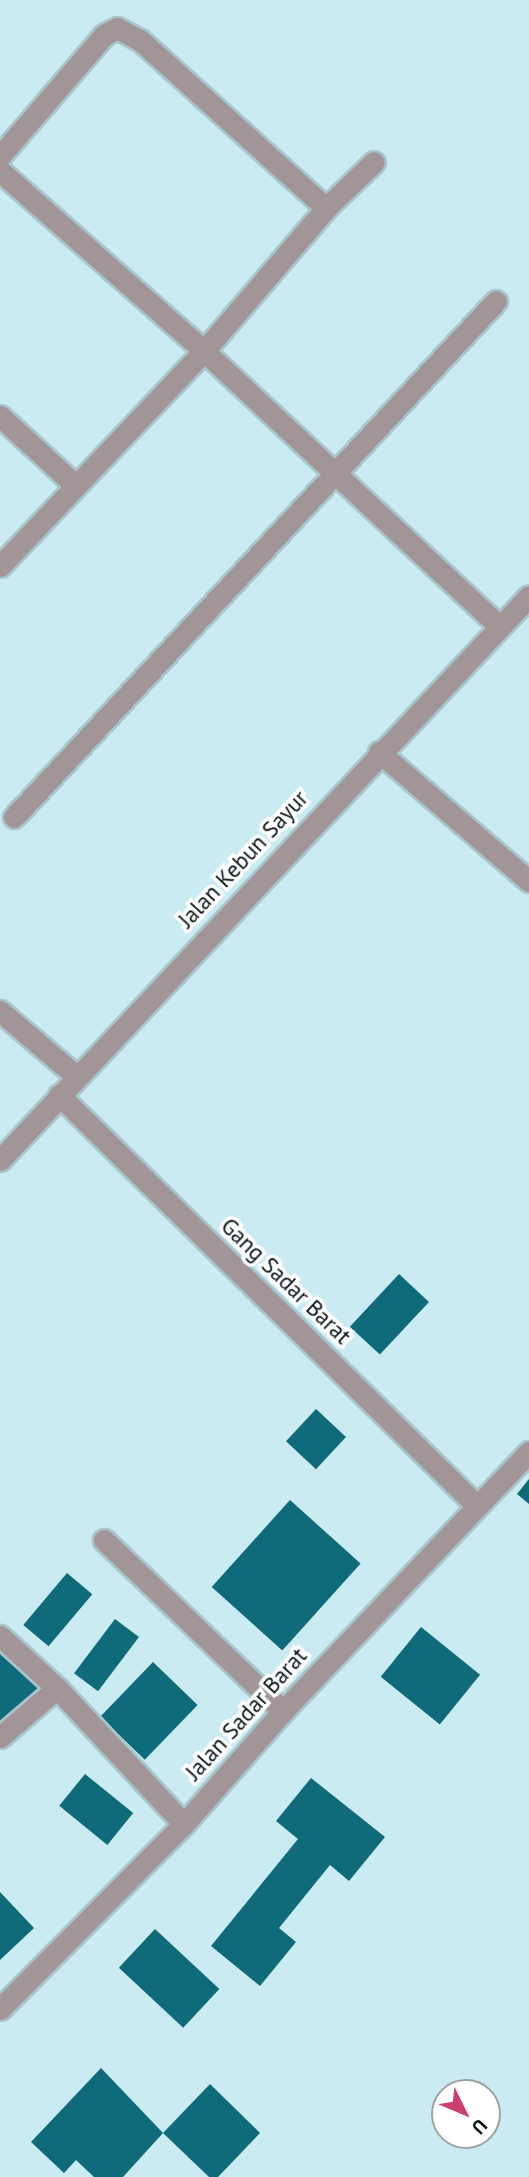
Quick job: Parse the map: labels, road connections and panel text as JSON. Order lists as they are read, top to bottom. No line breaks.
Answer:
{"streets":{"street":["Jalan Kebun Sayur","Gang Sadar Barat","Jalan Sadar Barat"]},"crossings":[["Jalan Kebun Sayur","Gang Sadar Barat"],["Gang Sadar Barat","Jalan Sadar Barat"]],"north":"bottom right"}
